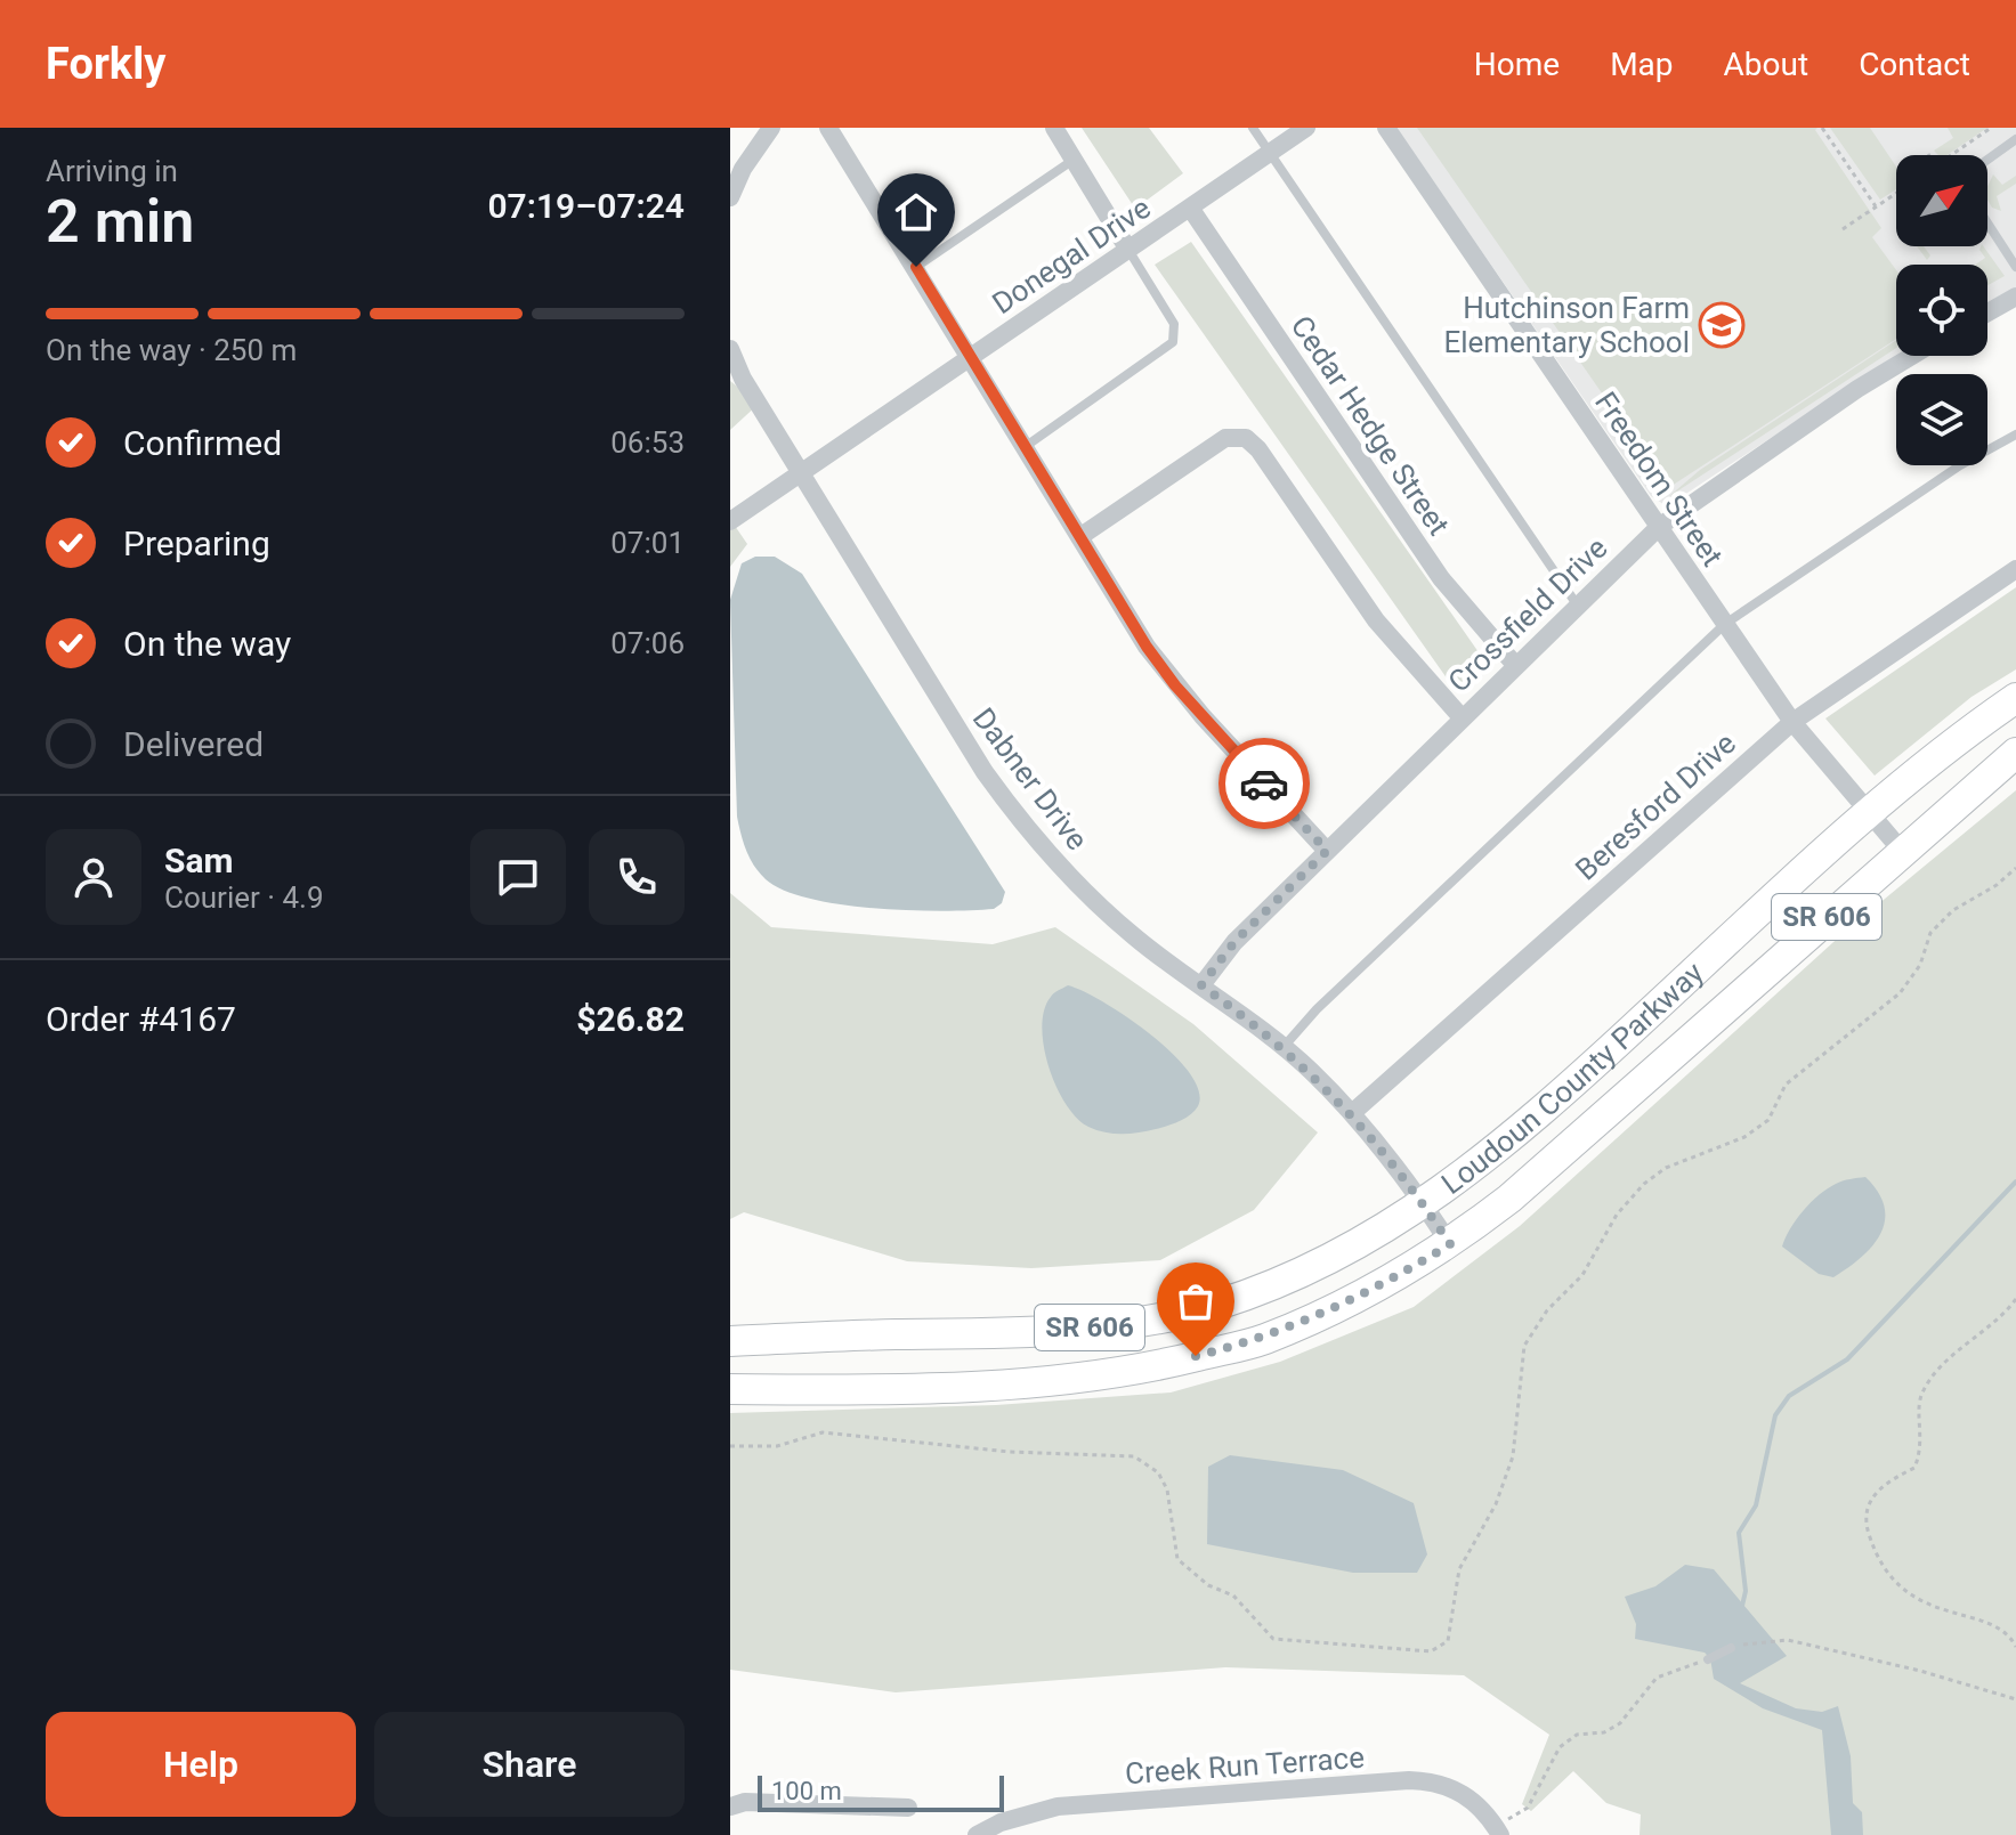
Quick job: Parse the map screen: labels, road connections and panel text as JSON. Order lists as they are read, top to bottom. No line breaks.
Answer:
{"streets":{"main road":["SR 606","Loudoun County Parkway"],"street":["Donegal Drive","Cedar Hedge Street","Freedom Street","Crossfield Drive","Dabner Drive","Beresford Drive","Creek Run Terrace"]},"crossings":[["Donegal Drive","Cedar Hedge Street"],["Donegal Drive","Dabner Drive"],["Cedar Hedge Street","Crossfield Drive"],["Freedom Street","Crossfield Drive"],["Freedom Street","Beresford Drive"],["Freedom Street","Loudoun County Parkway"],["Crossfield Drive","Dabner Drive"],["Dabner Drive","Beresford Drive"],["Dabner Drive","Loudoun County Parkway"]],"places":{"school or university":["Hutchinson Farm Elementary School"]},"scale_bar":"100 m","north":"top right","page":{"header":"Forkly","nav":["Home","Map","About","Contact"],"heading":["2 min","Arriving in","07:19–07:24"],"panel":["Sam","Courier · 4.9","Order #4167","$26.82"],"bar":"On the way · 250 m","list":[["Confirmed","06:53"],["Preparing","07:01"],["On the way","07:06"],"Delivered"],"buttons":["Help","Share"],"scale":"100 m"}}
